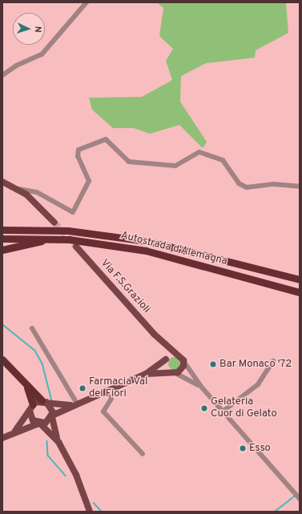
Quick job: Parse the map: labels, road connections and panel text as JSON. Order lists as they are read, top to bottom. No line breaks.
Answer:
{"streets":{"highway":["Autostrada d'Alemagna"],"main road":["Via F.S.Grazioli"]},"places":["Bar Monaco '72","Farmacia Val dei Fiori","Gelateria Cuor di Gelato","Esso"],"north":"right"}
